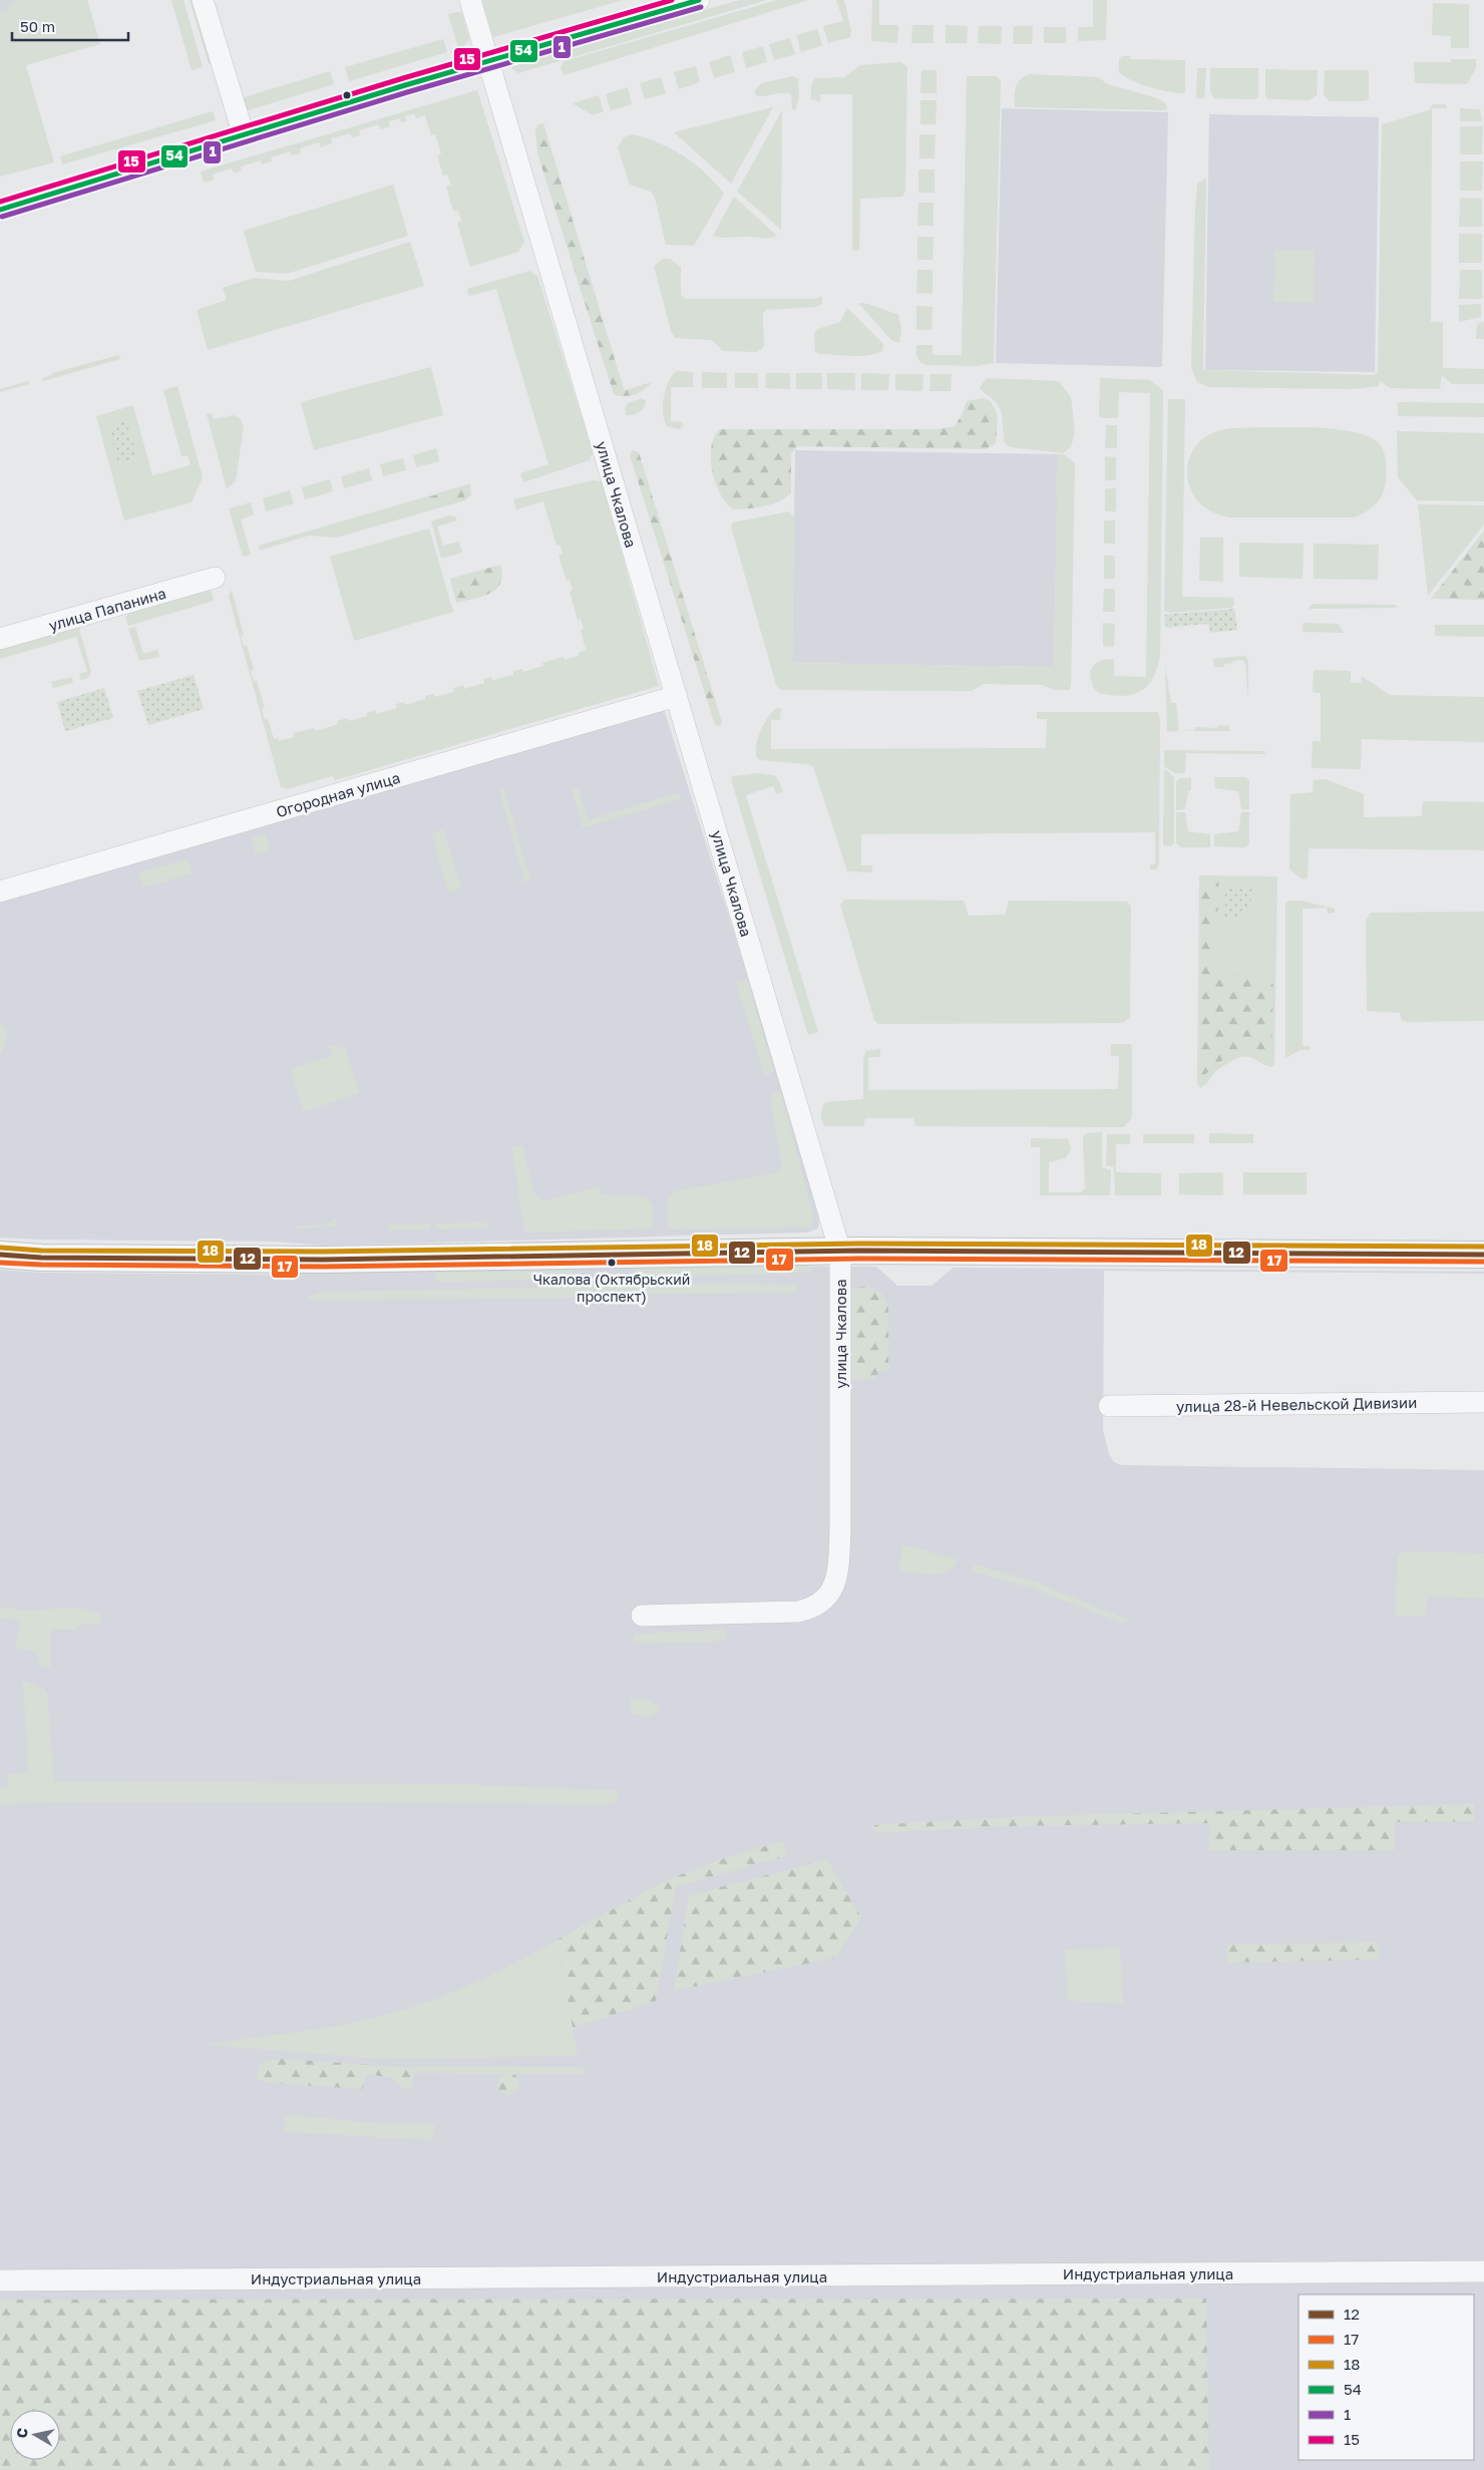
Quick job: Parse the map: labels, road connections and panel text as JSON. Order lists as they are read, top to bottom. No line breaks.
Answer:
{"streets":{"street":["улица Чкалова","улица Папанина","Огородная улица","улица 28-й Невельской Дивизии","Индустриальная улица"]},"crossings":[["улица Чкалова","Огородная улица"]],"places":["Чкалова (Октябрьский проспект)"],"lines":["transit line 54","transit line 15","transit line 1","transit line 18","transit line 12","transit line 17"],"legend":["12","17","18","54","1","15"],"scale_bar":"50 m","north":"left"}
